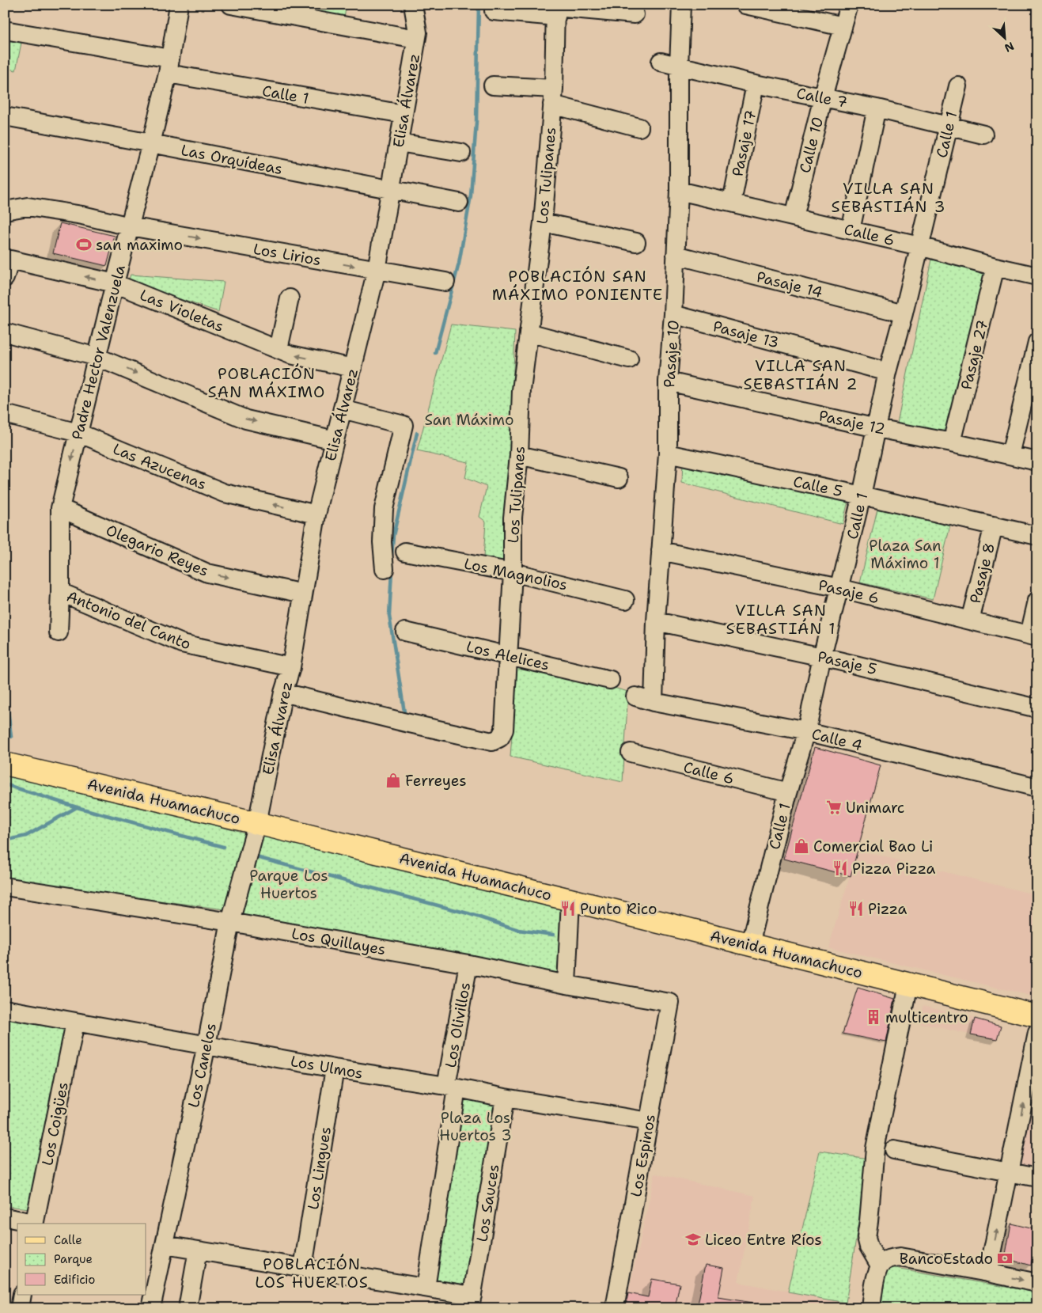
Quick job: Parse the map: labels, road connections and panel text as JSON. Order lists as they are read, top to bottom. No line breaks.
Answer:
{"streets":{"main road":["Avenida Huamachuco"],"street":["Calle 1","Calle 7","Elisa Álvarez","Pasaje 17","Calle 10","Las Orquídeas","Los Tulipanes","Calle 6","Los Lirios","Pasaje 14","Las Violetas","Pasaje 13","Padre Hector Valenzuela","Pasaje 10","Pasaje 27","Pasaje 12","Las Azucenas","Calle 5","Olegario Reyes","Pasaje 8","Los Magnolios","Pasaje 6","Antonio del Canto","Los Alelices","Pasaje 5","Calle 4","Los Quillayes","Los Olivillos","Los Canelos","Los Ulmos","Los Coigües","Los Espinos","Los Lingues","Los Sauces"]},"crossings":[["Calle 1","Calle 7"],["Calle 1","Elisa Álvarez"],["Calle 1","Calle 6"],["Calle 1","Pasaje 14"],["Calle 1","Pasaje 13"],["Calle 1","Padre Hector Valenzuela"],["Calle 1","Pasaje 12"],["Calle 1","Calle 5"],["Calle 1","Pasaje 6"],["Calle 1","Pasaje 5"],["Calle 1","Calle 4"],["Calle 1","Avenida Huamachuco"],["Calle 7","Pasaje 17"],["Calle 7","Calle 10"],["Calle 7","Pasaje 10"],["Elisa Álvarez","Las Orquídeas"],["Elisa Álvarez","Los Tulipanes"],["Elisa Álvarez","Los Lirios"],["Elisa Álvarez","Las Violetas"],["Elisa Álvarez","Las Azucenas"],["Elisa Álvarez","Olegario Reyes"],["Elisa Álvarez","Antonio del Canto"],["Elisa Álvarez","Avenida Huamachuco"],["Elisa Álvarez","Los Canelos"],["Pasaje 17","Calle 6"],["Calle 10","Calle 6"],["Las Orquídeas","Padre Hector Valenzuela"],["Los Tulipanes","Los Magnolios"],["Los Tulipanes","Los Alelices"],["Calle 6","Pasaje 10"],["Calle 6","Pasaje 27"],["Los Lirios","Padre Hector Valenzuela"],["Pasaje 14","Pasaje 10"],["Las Violetas","Padre Hector Valenzuela"],["Pasaje 13","Pasaje 10"],["Padre Hector Valenzuela","Las Azucenas"],["Padre Hector Valenzuela","Olegario Reyes"],["Padre Hector Valenzuela","Antonio del Canto"],["Pasaje 10","Pasaje 12"],["Pasaje 10","Calle 5"],["Pasaje 10","Pasaje 6"],["Pasaje 10","Pasaje 5"],["Pasaje 10","Calle 4"],["Pasaje 27","Pasaje 12"],["Calle 5","Pasaje 8"],["Pasaje 8","Pasaje 6"],["Avenida Huamachuco","Los Canelos"],["Los Quillayes","Los Olivillos"],["Los Quillayes","Los Canelos"],["Los Quillayes","Los Espinos"],["Los Olivillos","Los Ulmos"],["Los Canelos","Los Ulmos"],["Los Ulmos","Los Coigües"],["Los Ulmos","Los Espinos"],["Los Ulmos","Los Lingues"],["Los Ulmos","Los Sauces"]],"districts":["VILLA SAN SEBASTIÁN 3","POBLACIÓN SAN MÁXIMO PONIENTE","VILLA SAN SEBASTIÁN 2","POBLACIÓN SAN MÁXIMO","VILLA SAN SEBASTIÁN 1","POBLACIÓN LOS HUERTOS"],"parks":["San Máximo","Plaza San Máximo 1","Parque Los Huertos","Plaza Los Huertos 3"],"places":{"sports":["san maximo"],"shop":["Ferreyes","Comercial Bao Li"],"supermarket":["Unimarc"],"restaurant":["Pizza Pizza","Punto Rico","Pizza"],"building":["multicentro"],"school or university":["Liceo Entre Ríos"],"bank":["BancoEstado"]},"legend":["Calle","Parque","Edificio"],"north":"bottom right"}
